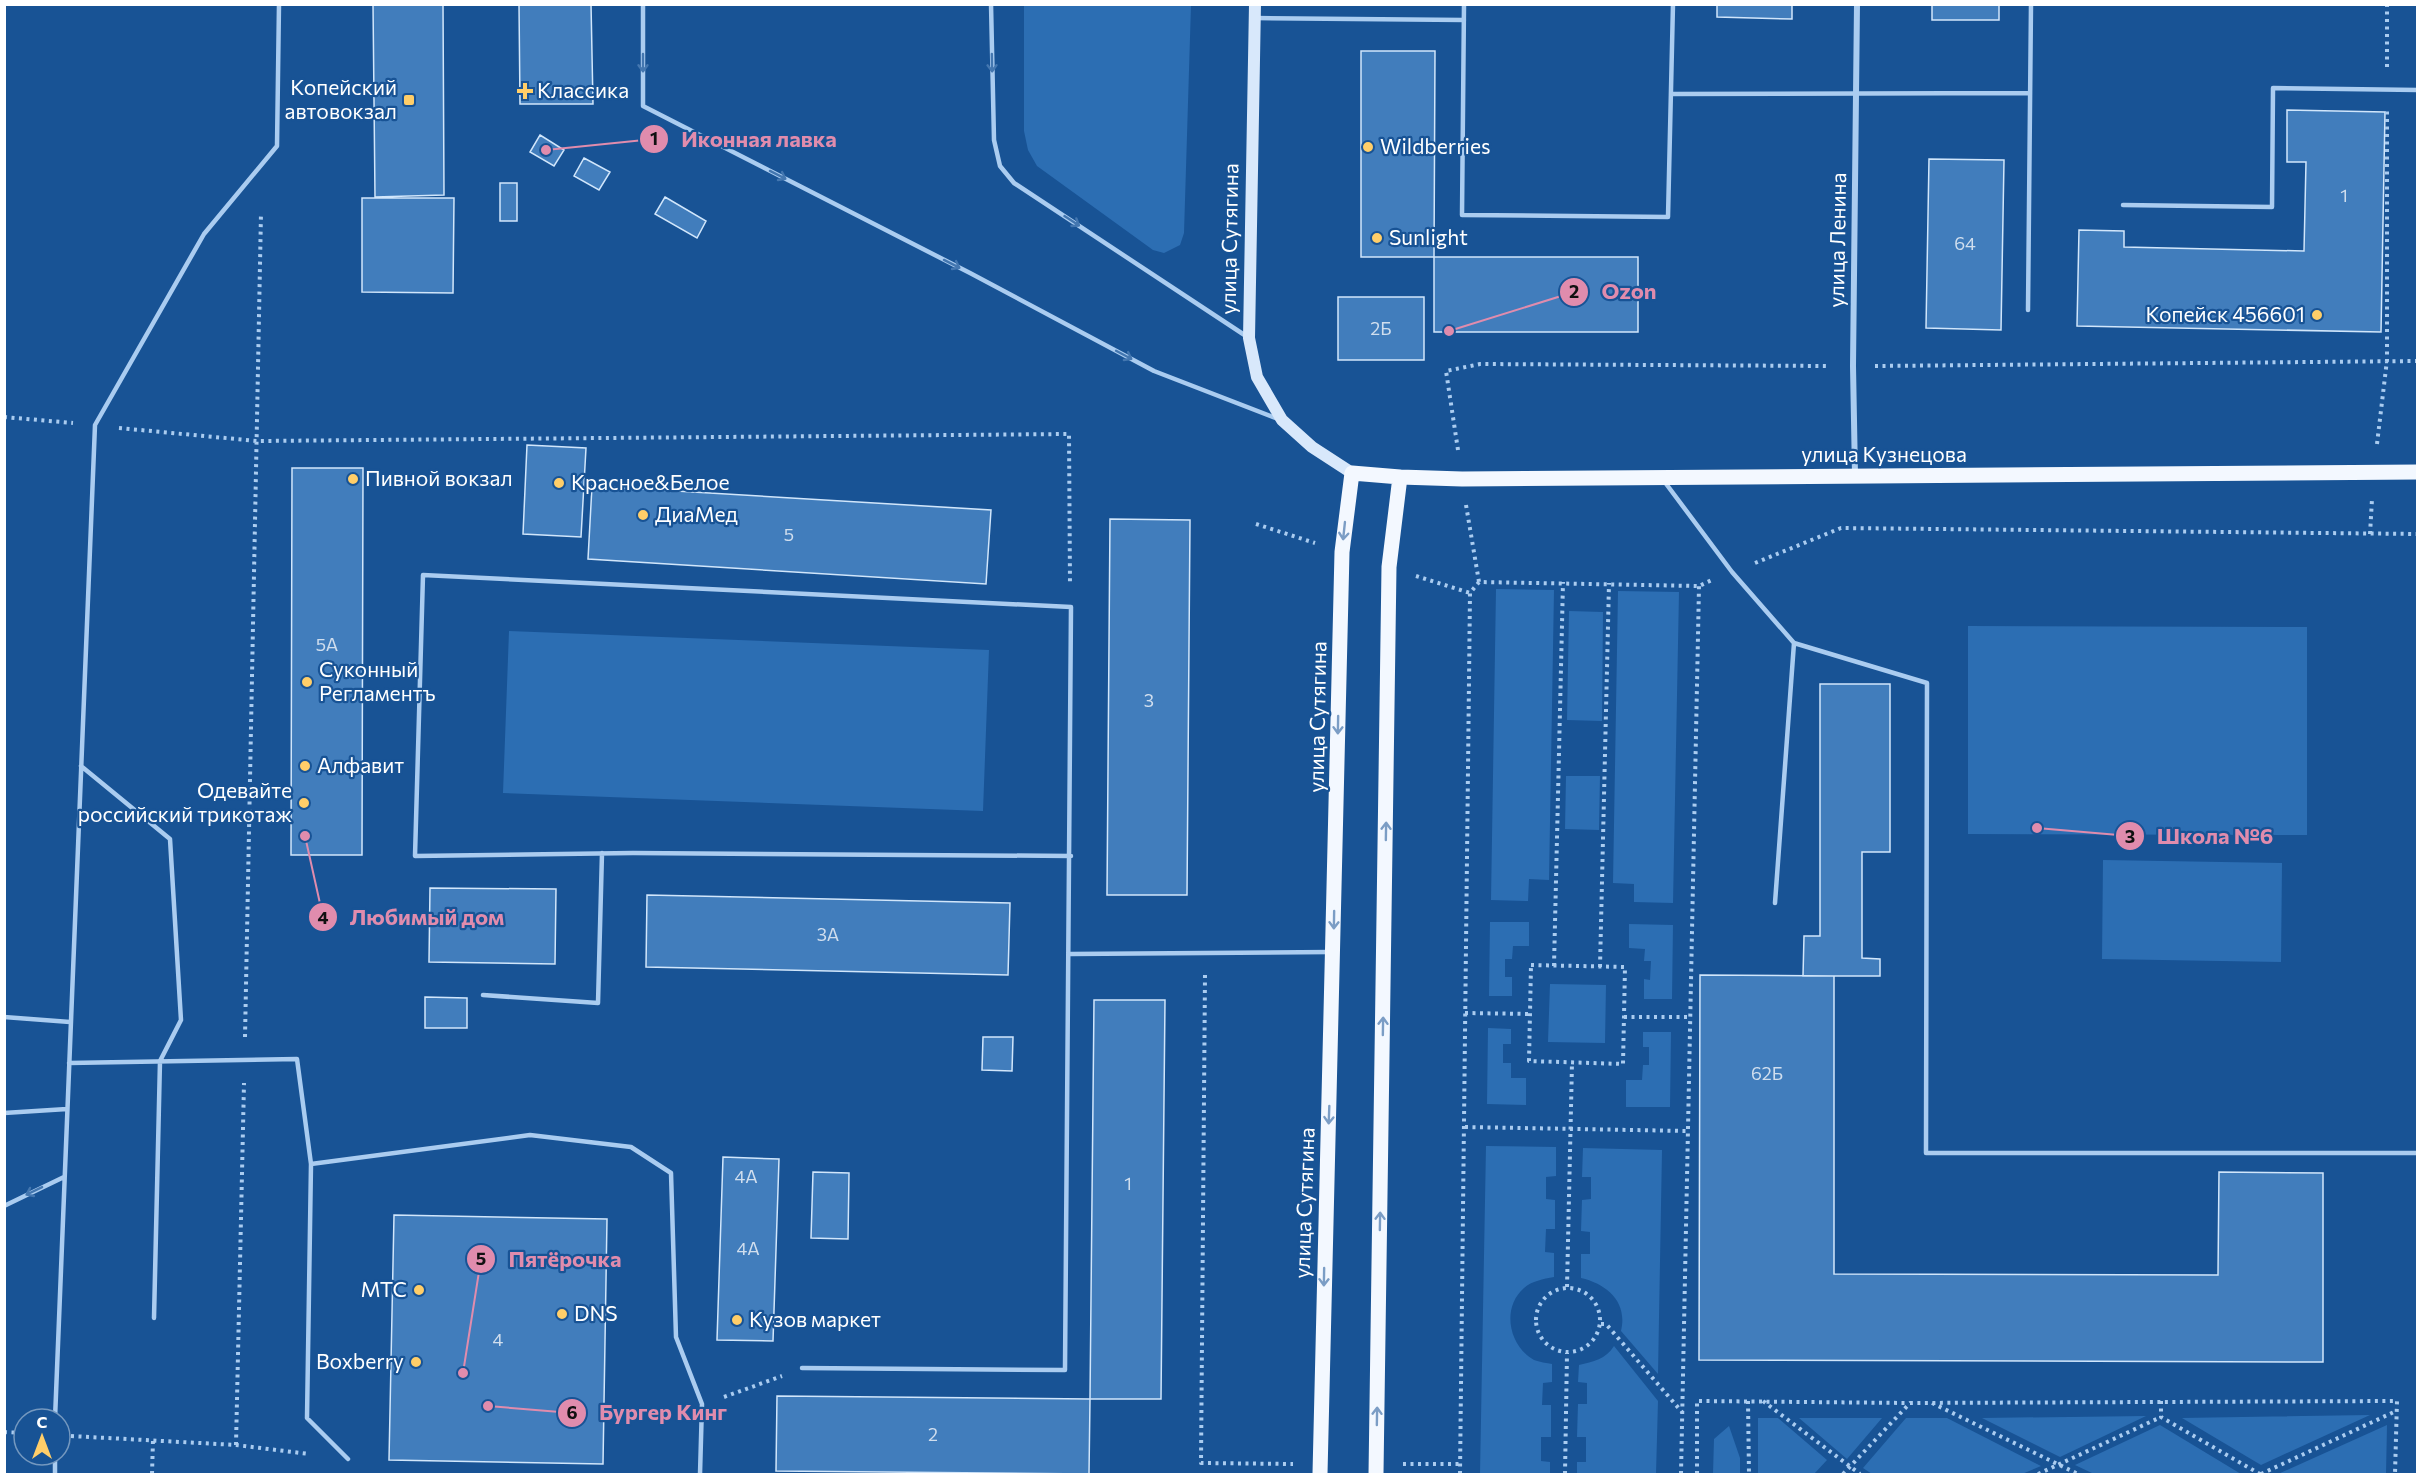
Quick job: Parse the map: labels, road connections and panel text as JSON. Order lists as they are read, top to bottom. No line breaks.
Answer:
{"streets":{"main road":["улица Сутягина","улица Кузнецова"],"street":["улица Ленина"]},"crossings":[["улица Сутягина","улица Кузнецова"],["улица Ленина","улица Кузнецова"]],"one_way":["улица Сутягина"],"places":{"health":["Классика"],"transit":["Копейский автовокзал"],"other":["Wildberries","Иконная лавка","Sunlight","Копейск 456601","Ozon","Пивной вокзал","Красное&Белое","ДиаМед","Суконный Регламентъ","Алфавит","Одевайте российский трикотаж","Школа №6","Любимый дом","МТС","DNS","Кузов маркет","Boxberry","Пятёрочка","Бургер Кинг"]},"house_numbers":["1","64","2Б","5","5А","3","3А","62Б","4А","1","4А","4","2"],"north":"top"}
